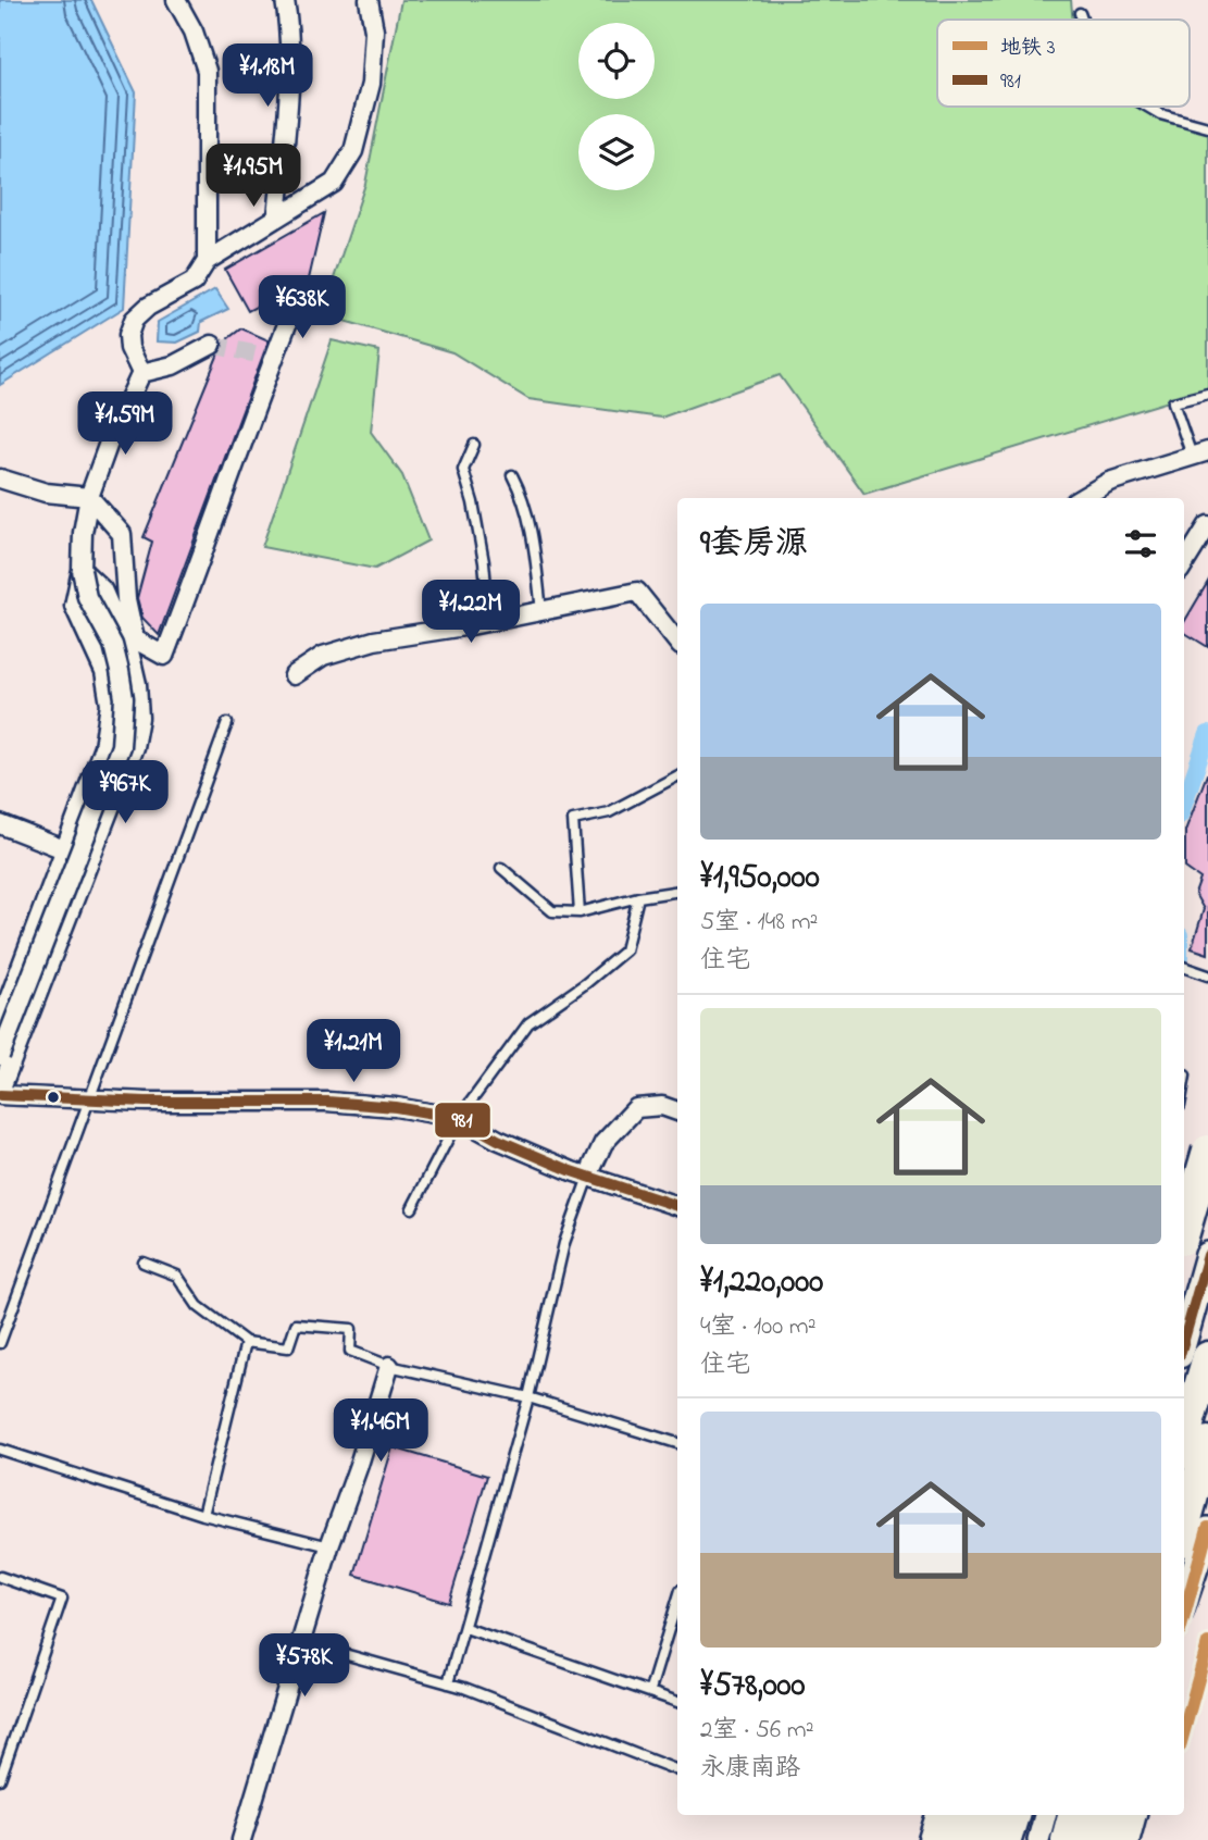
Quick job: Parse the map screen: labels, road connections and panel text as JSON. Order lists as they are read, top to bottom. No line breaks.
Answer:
{"lines":["transit line 981","metro line 3"],"legend":["地铁 3","981"],"page":{"price":["¥1.18M","¥1.95M","¥638K","¥1.59M","¥1.22M","¥967K","¥1.21M","¥1.46M","¥578K"],"heading":"9套房源","list":[{"name":"¥1,950,000","note":"5室 · 148 m² · 住宅"},{"name":"¥1,220,000","note":"4室 · 100 m² · 住宅"},{"name":"¥578,000","note":"2室 · 56 m² · 永康南路"}]}}
